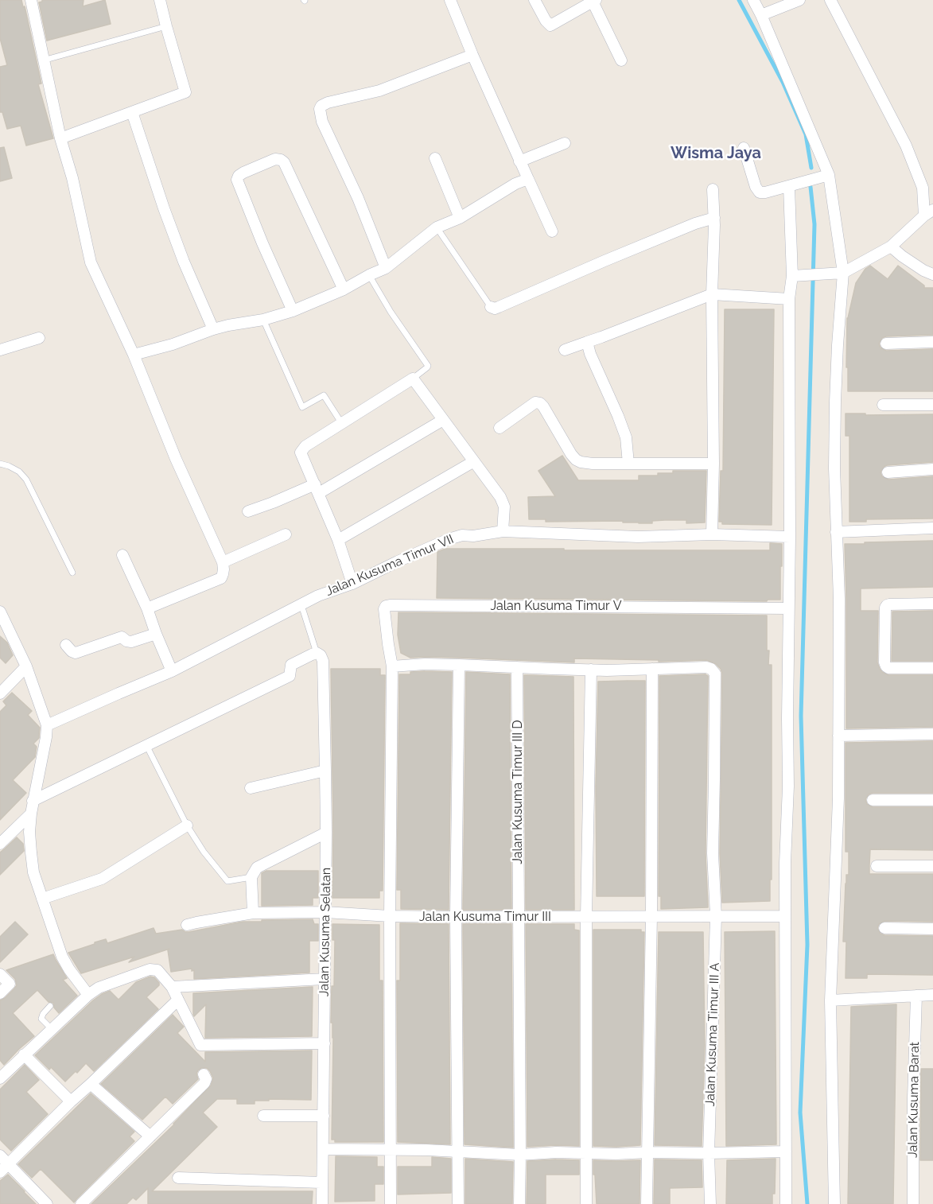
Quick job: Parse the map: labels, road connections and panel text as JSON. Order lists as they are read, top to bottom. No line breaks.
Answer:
{"streets":{"street":["Jalan Kusuma Timur VII","Jalan Kusuma Timur V","Jalan Kusuma Timur III D","Jalan Kusuma Timur III","Jalan Kusuma Selatan","Jalan Kusuma Timur III A","Jalan Kusuma Barat"]},"crossings":[["Jalan Kusuma Timur III D","Jalan Kusuma Timur III"],["Jalan Kusuma Timur III","Jalan Kusuma Selatan"],["Jalan Kusuma Timur III","Jalan Kusuma Timur III A"]],"districts":["Wisma Jaya"]}
